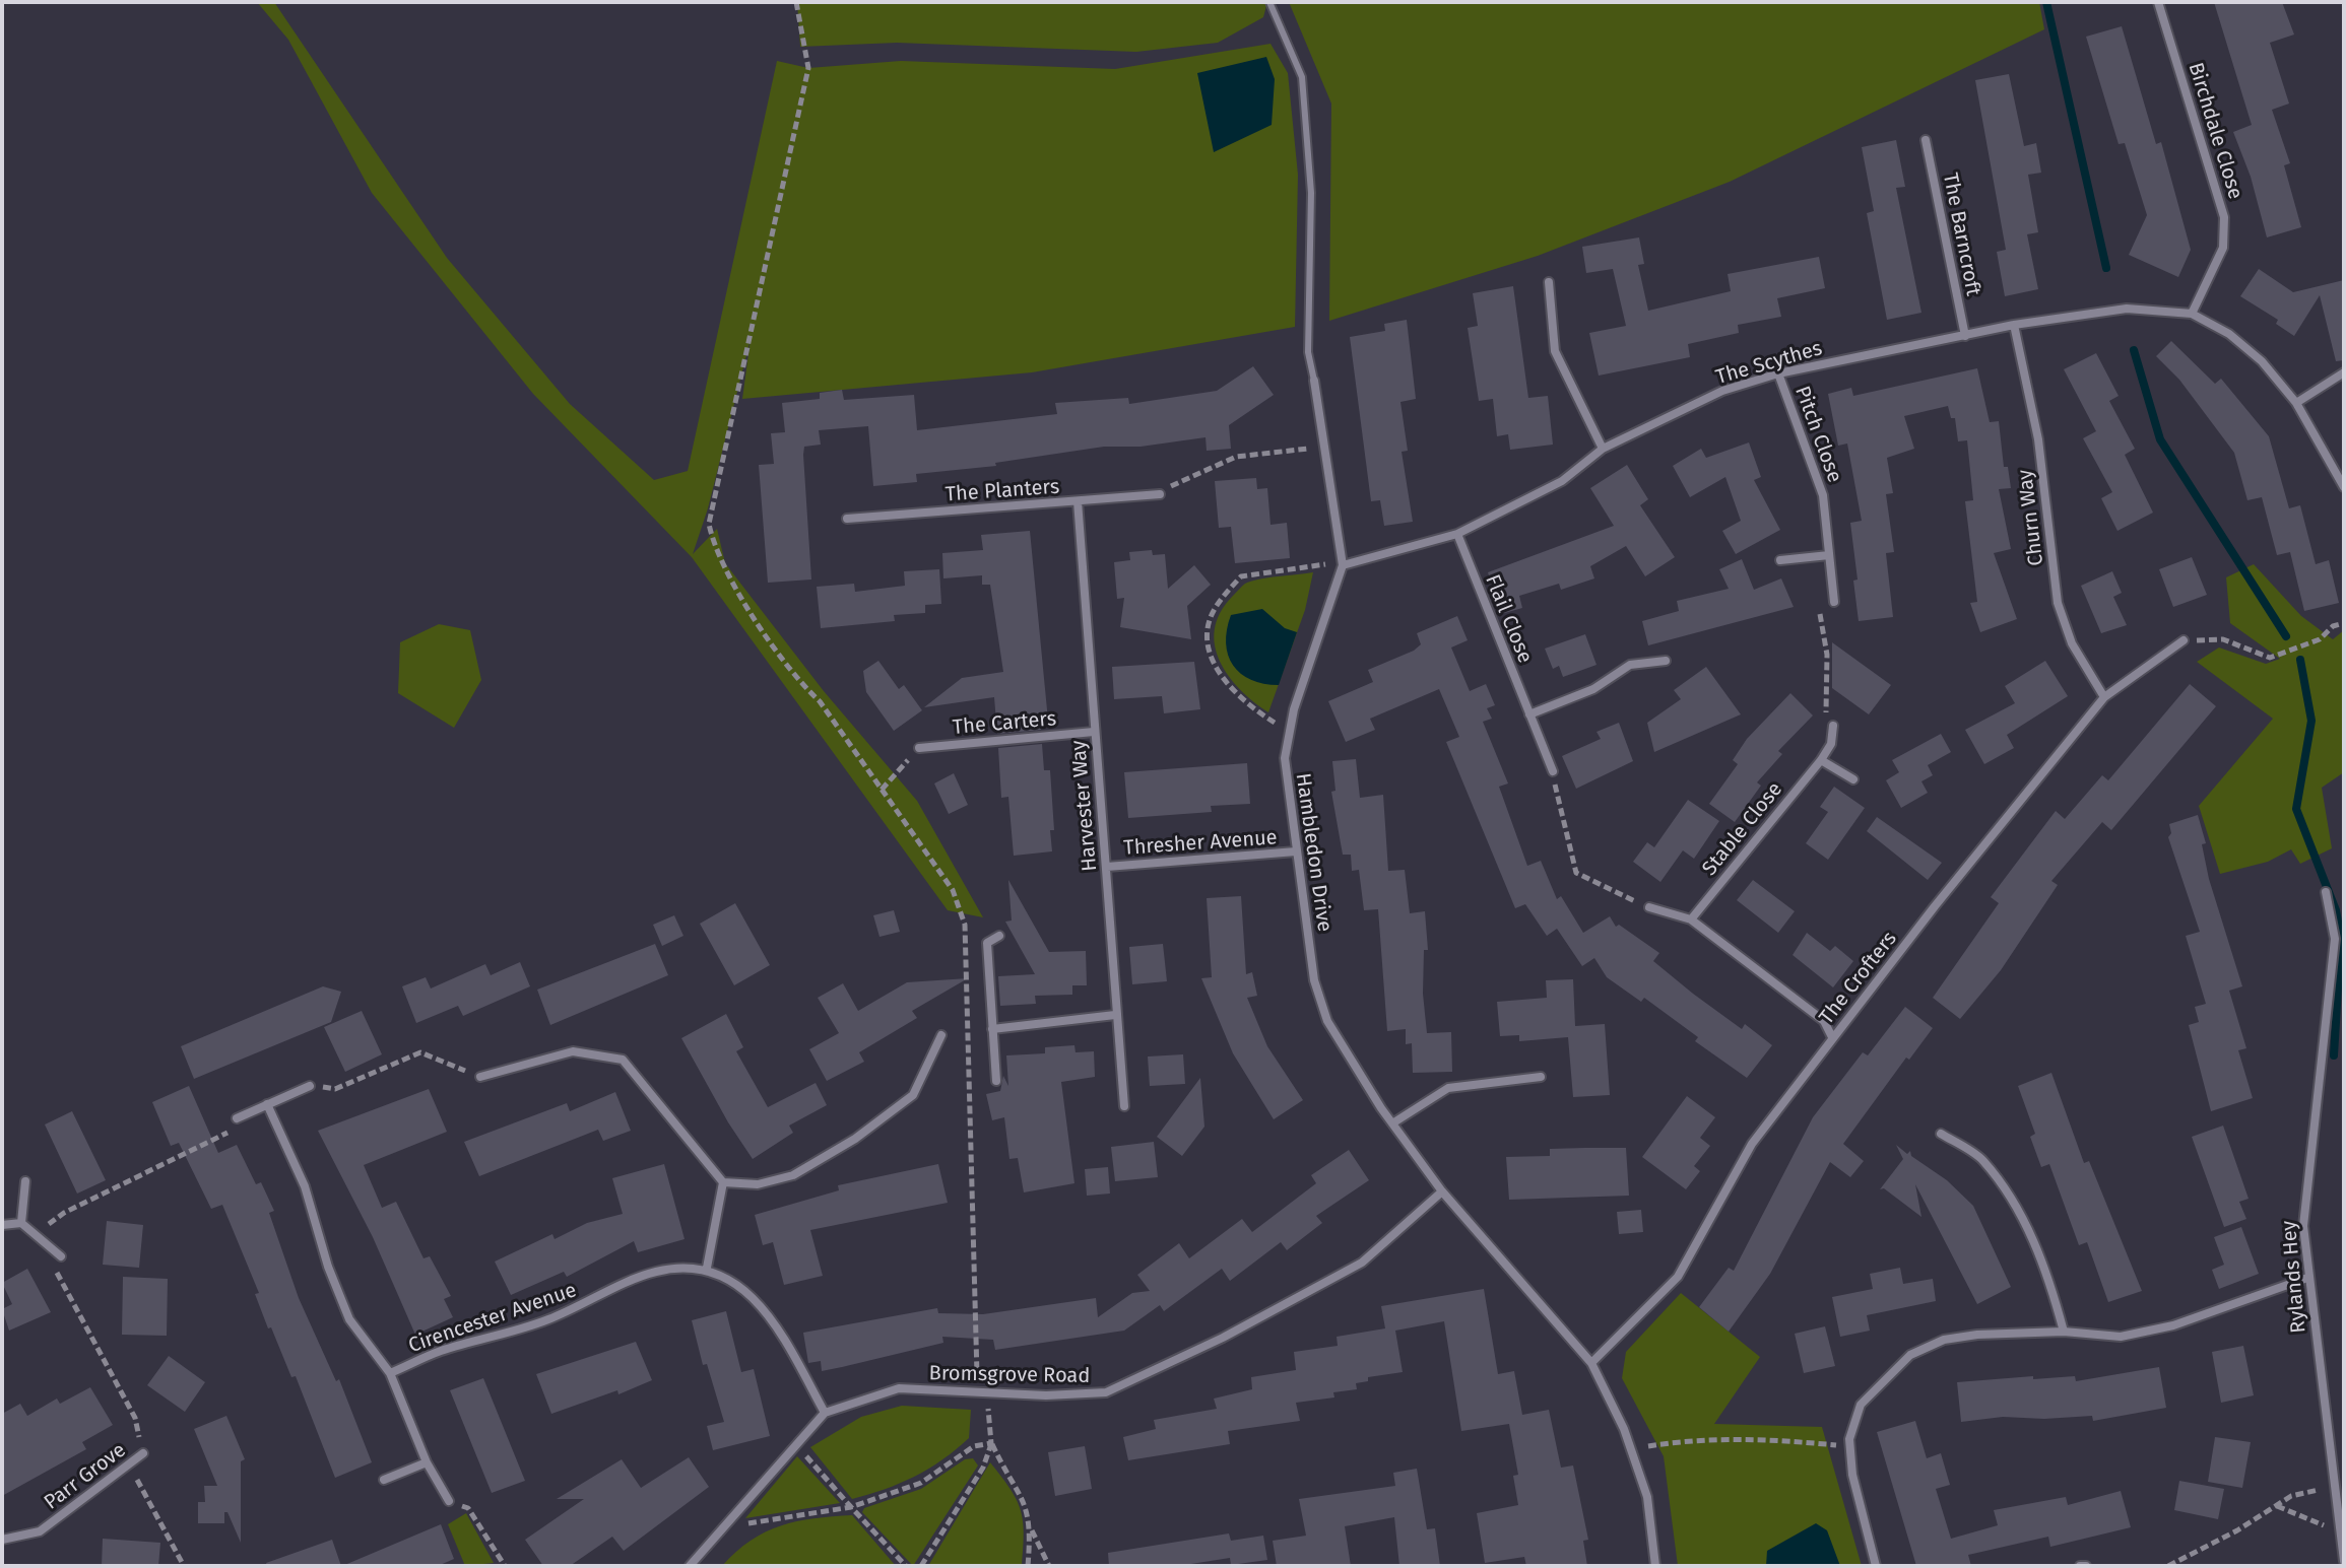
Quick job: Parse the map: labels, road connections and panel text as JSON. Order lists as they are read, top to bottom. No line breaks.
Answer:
{"streets":{"street":["Birchdale Close","The Barncroft","The Scythes","Pitch Close","The Planters","Churn Way","Flail Close","The Carters","Harvester Way","Stable Close","Thresher Avenue","Hambledon Drive","The Crofters","Rylands Hey","Cirencester Avenue","Bromsgrove Road","Parr Grove"]},"crossings":[["Birchdale Close","The Scythes"],["The Barncroft","The Scythes"],["The Scythes","Pitch Close"],["The Scythes","Churn Way"],["The Scythes","Flail Close"],["The Scythes","Hambledon Drive"],["The Planters","Harvester Way"],["Churn Way","The Crofters"],["The Carters","Harvester Way"],["Harvester Way","Thresher Avenue"],["Thresher Avenue","Hambledon Drive"],["Hambledon Drive","The Crofters"],["Hambledon Drive","Bromsgrove Road"]]}
